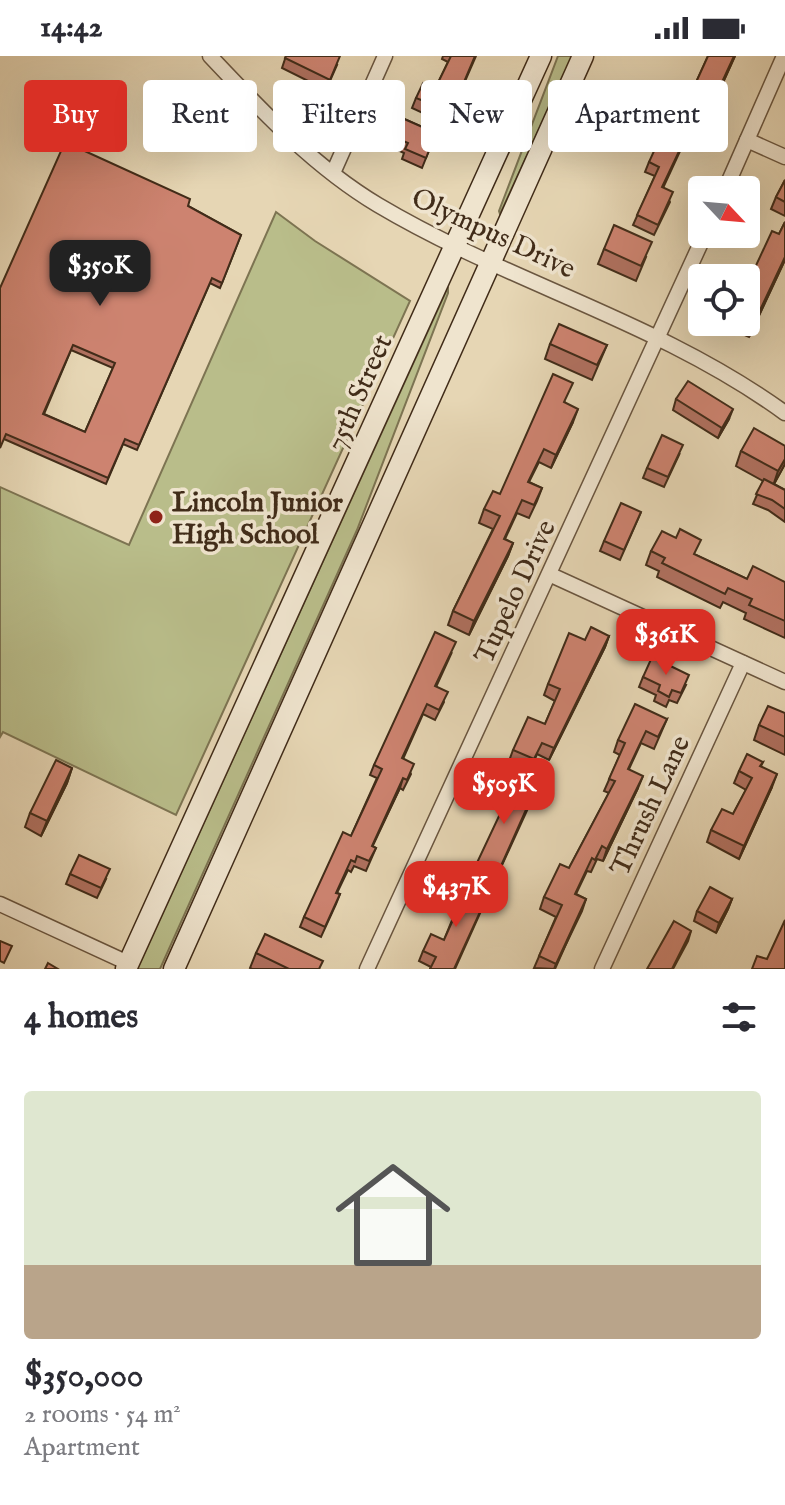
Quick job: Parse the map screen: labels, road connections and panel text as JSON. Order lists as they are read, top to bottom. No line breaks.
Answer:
{"streets":{"main road":["75th Street"],"street":["Olympus Drive","Tupelo Drive","Thrush Lane"]},"crossings":[["Olympus Drive","75th Street"],["Olympus Drive","Tupelo Drive"]],"places":["Lincoln Junior High School"],"north":"bottom right","page":{"status":"14:42","chip":["Buy","Rent","Filters","New","Apartment"],"price":["$350K","$361K","$505K","$437K"],"heading":"4 homes","list":[{"name":"$350,000","note":"2 rooms · 54 m² · Apartment"}]}}
